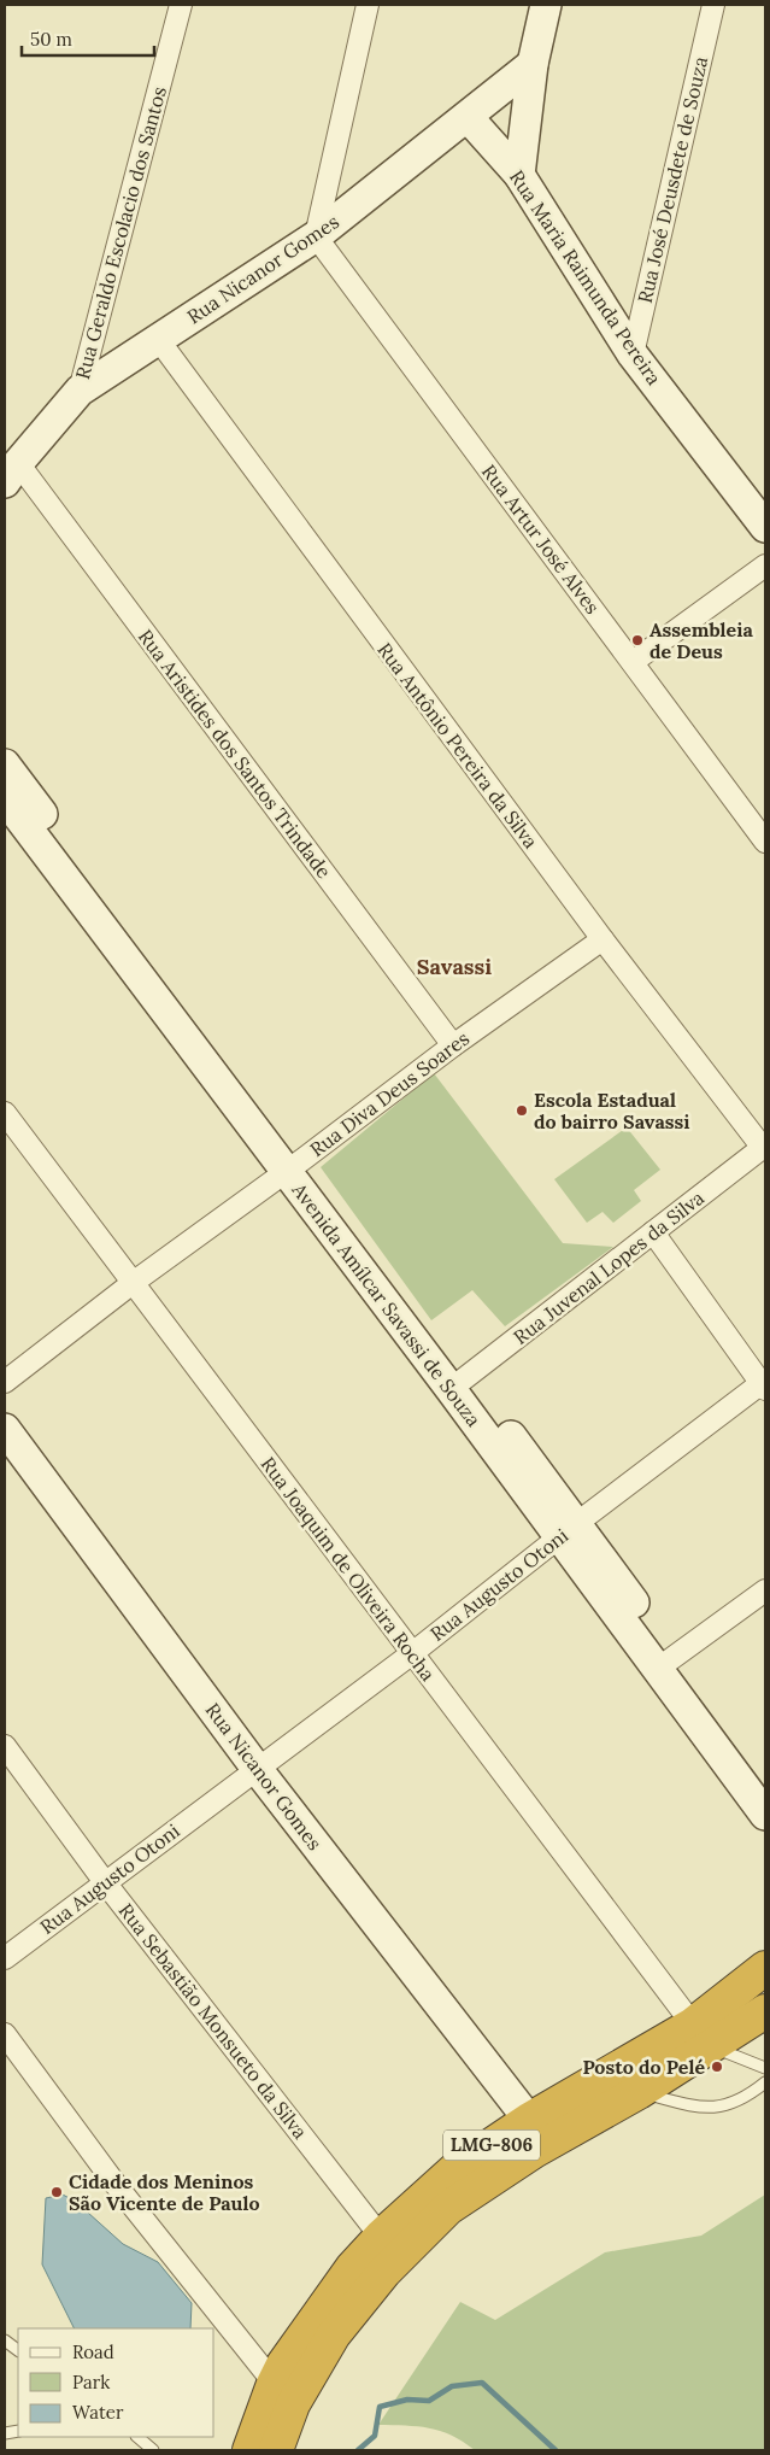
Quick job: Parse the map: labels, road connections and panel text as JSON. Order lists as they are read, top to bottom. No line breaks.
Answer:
{"streets":{"highway":["LMG-806"],"street":["Rua José Deusdete de Souza","Rua Geraldo Escolacio dos Santos","Rua Nicanor Gomes","Rua Maria Raimunda Pereira","Rua Artur José Alves","Rua Antônio Pereira da Silva","Rua Aristides dos Santos Trindade","Rua Diva Deus Soares","Rua Juvenal Lopes da Silva","Avenida Amílcar Savassi de Souza","Rua Joaquim de Oliveira Rocha","Rua Augusto Otoni","Rua Sebastião Monsueto da Silva"]},"crossings":[["Rua José Deusdete de Souza","Rua Maria Raimunda Pereira"],["Rua Geraldo Escolacio dos Santos","Rua Nicanor Gomes"],["Rua Nicanor Gomes","Rua Maria Raimunda Pereira"],["Rua Nicanor Gomes","Rua Artur José Alves"],["Rua Nicanor Gomes","Rua Antônio Pereira da Silva"],["Rua Nicanor Gomes","Rua Aristides dos Santos Trindade"],["Rua Nicanor Gomes","Rua Augusto Otoni"],["Rua Nicanor Gomes","LMG-806"],["Rua Antônio Pereira da Silva","Rua Diva Deus Soares"],["Rua Antônio Pereira da Silva","Rua Juvenal Lopes da Silva"],["Rua Aristides dos Santos Trindade","Rua Diva Deus Soares"],["Rua Diva Deus Soares","Avenida Amílcar Savassi de Souza"],["Rua Diva Deus Soares","Rua Joaquim de Oliveira Rocha"],["Rua Juvenal Lopes da Silva","Avenida Amílcar Savassi de Souza"],["Avenida Amílcar Savassi de Souza","Rua Augusto Otoni"],["Rua Joaquim de Oliveira Rocha","Rua Augusto Otoni"],["Rua Joaquim de Oliveira Rocha","LMG-806"],["Rua Augusto Otoni","Rua Sebastião Monsueto da Silva"],["Rua Sebastião Monsueto da Silva","LMG-806"]],"districts":["Savassi"],"places":["Assembleia de Deus","Escola Estadual do bairro Savassi","Posto do Pelé","Cidade dos Meninos São Vicente de Paulo"],"legend":["Road","Park","Water"],"scale_bar":"50 m"}
